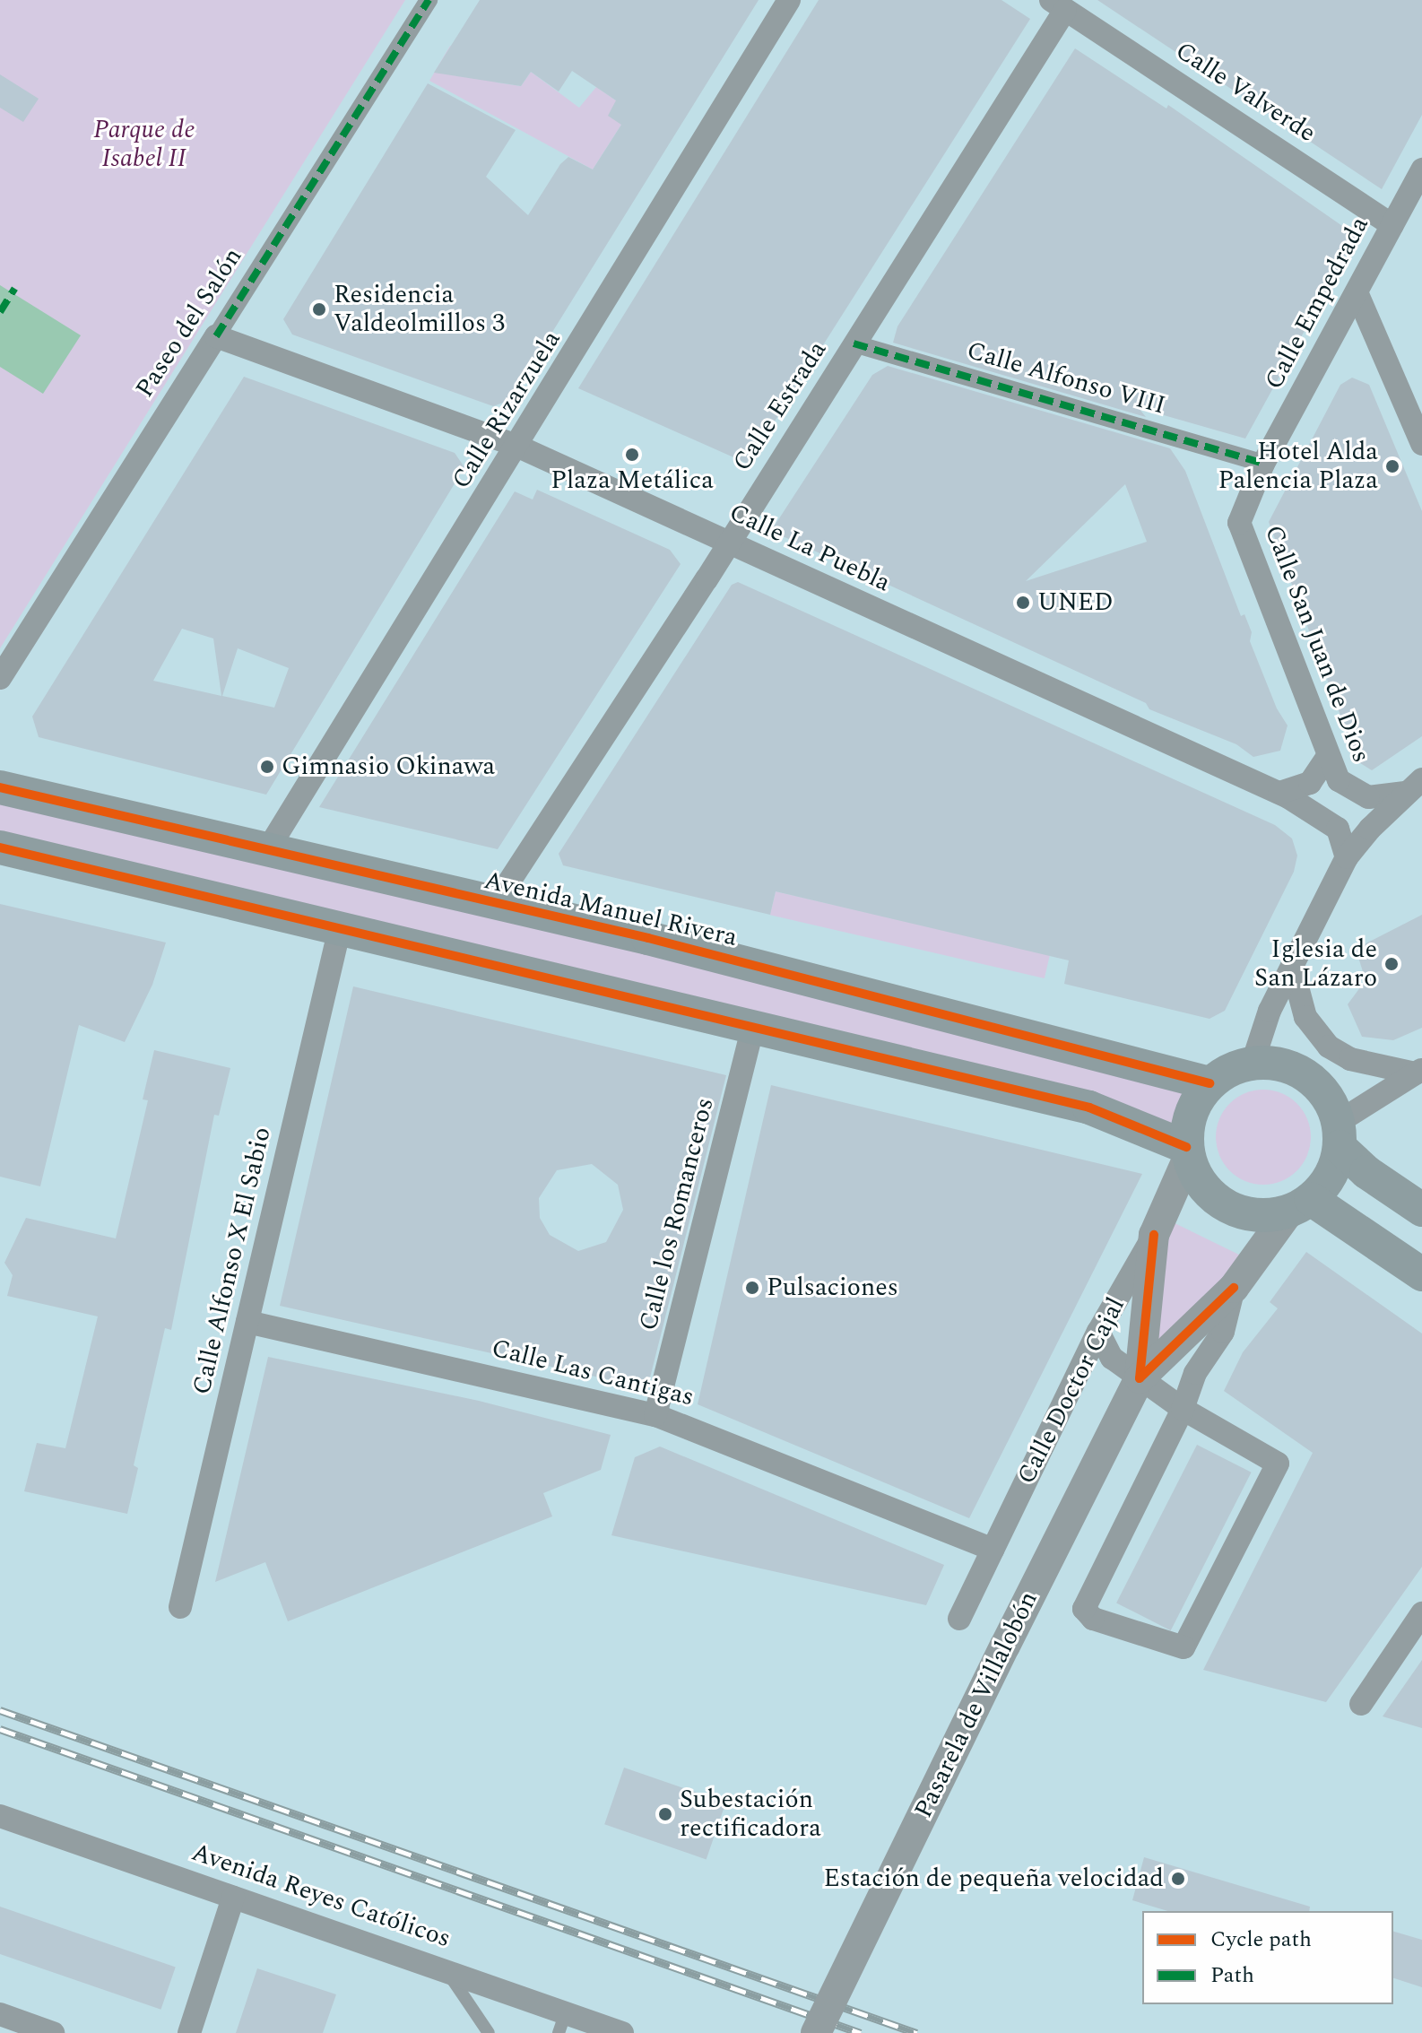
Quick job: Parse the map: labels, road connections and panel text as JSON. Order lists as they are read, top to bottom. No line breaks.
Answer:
{"streets":{"main road":["Avenida Manuel Rivera"],"street":["Calle Valverde","Calle Empedrada","Paseo del Salón","Calle Alfonso VIII","Calle Estrada","Calle Rizarzuela","Calle La Puebla","Calle San Juan de Dios","Calle los Romanceros","Calle Alfonso X El Sabio","Calle Las Cantigas","Calle Doctor Cajal","Pasarela de Villalobón","Avenida Reyes Católicos"]},"crossings":[["Calle Valverde","Calle Empedrada"],["Calle Valverde","Calle Estrada"],["Calle Empedrada","Calle Alfonso VIII"],["Calle Empedrada","Calle San Juan de Dios"],["Paseo del Salón","Calle La Puebla"],["Calle Alfonso VIII","Calle Estrada"],["Calle Alfonso VIII","Calle San Juan de Dios"],["Calle Estrada","Calle La Puebla"],["Calle Estrada","Avenida Manuel Rivera"],["Calle Rizarzuela","Calle La Puebla"],["Calle Rizarzuela","Avenida Manuel Rivera"],["Avenida Manuel Rivera","Calle Doctor Cajal"],["Calle los Romanceros","Calle Las Cantigas"],["Calle Alfonso X El Sabio","Calle Las Cantigas"],["Calle Las Cantigas","Calle Doctor Cajal"],["Calle Doctor Cajal","Pasarela de Villalobón"]],"parks":["Parque de Isabel II"],"places":["Residencia Valdeolmillos 3","Plaza Metálica","Hotel Alda Palencia Plaza","UNED","Gimnasio Okinawa","Iglesia de San Lázaro","Pulsaciones","Subestación rectificadora","Estación de pequeña velocidad"],"legend":["Cycle path","Path"]}
